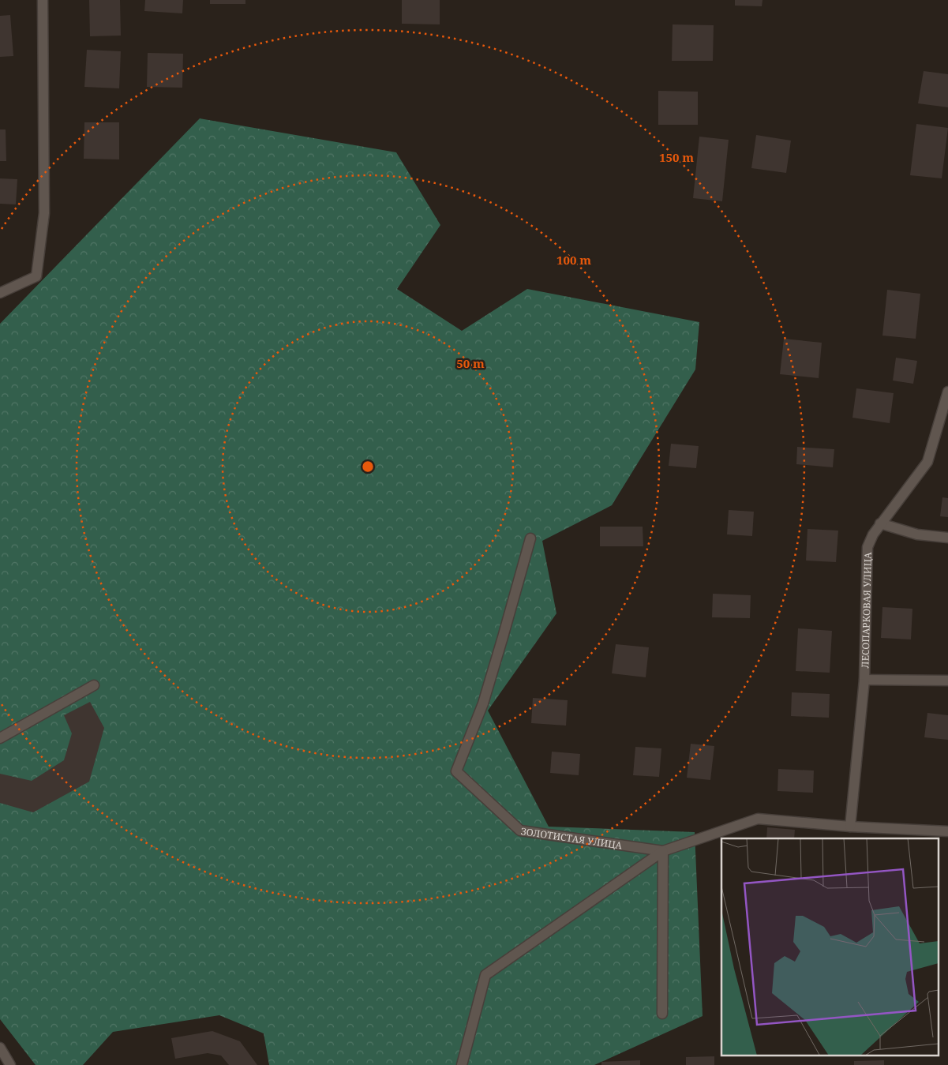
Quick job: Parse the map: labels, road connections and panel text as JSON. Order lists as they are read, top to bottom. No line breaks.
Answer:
{"streets":{"street":["ЛЕСОПАРКОВАЯ УЛИЦА","ЗОЛОТИСТАЯ УЛИЦА"]},"crossings":[["ЛЕСОПАРКОВАЯ УЛИЦА","ЗОЛОТИСТАЯ УЛИЦА"]],"rings":["150 m","100 m","50 m"]}
